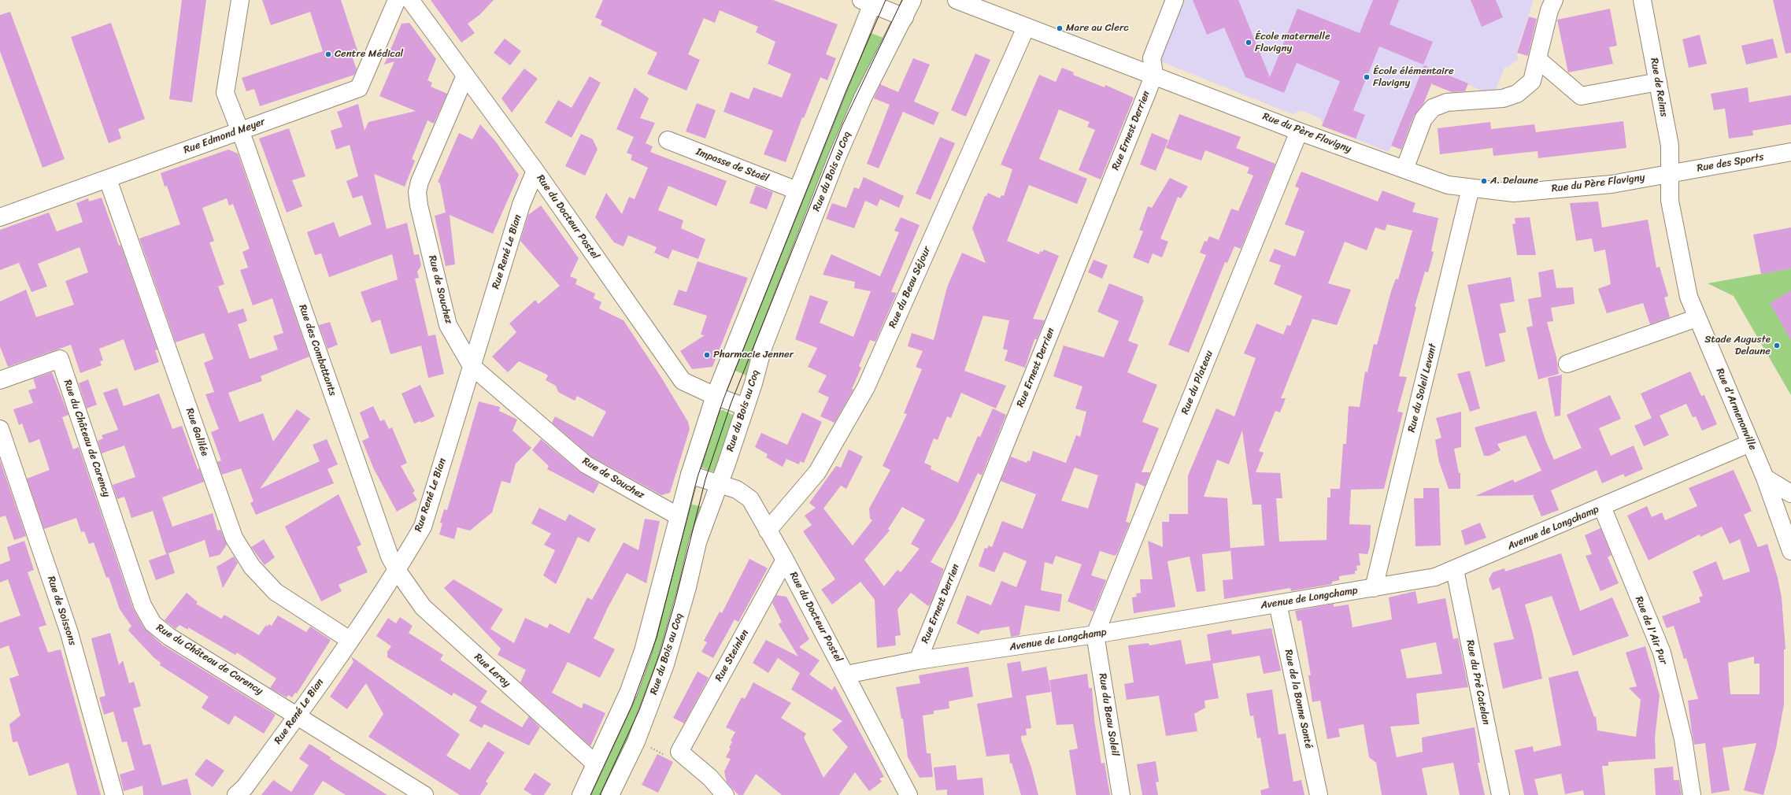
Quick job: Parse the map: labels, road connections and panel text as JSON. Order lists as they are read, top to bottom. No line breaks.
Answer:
{"streets":{"street":["Rue de Reims","Rue Ernest Derrien","Rue du Père Flavigny","Rue Edmond Meyer","Rue des Sports","Impasse de Staël","Rue du Bois au Coq","Rue du Docteur Postel","Rue René Le Bian","Rue du Beau Séjour","Rue de Souchez","Rue des Combattants","Rue du Plateau","Rue du Soleil Levant","Rue d'Armenonville","Rue Galilée","Rue du Château de Carency","Avenue de Longchamp","Rue de Soissons","Rue de l'Air Pur","Rue Steinlen","Rue Leroy","Rue du Pré Catelan","Rue de la Bonne Santé","Rue du Beau Soleil"]},"crossings":[["Rue de Reims","Rue du Père Flavigny"],["Rue de Reims","Rue des Sports"],["Rue de Reims","Rue d'Armenonville"],["Rue Ernest Derrien","Rue du Père Flavigny"],["Rue Ernest Derrien","Avenue de Longchamp"],["Rue du Père Flavigny","Rue des Sports"],["Rue du Père Flavigny","Rue du Beau Séjour"],["Rue du Père Flavigny","Rue du Plateau"],["Rue du Père Flavigny","Rue du Soleil Levant"],["Rue du Père Flavigny","Rue d'Armenonville"],["Rue Edmond Meyer","Rue des Combattants"],["Rue Edmond Meyer","Rue Galilée"],["Rue des Sports","Rue d'Armenonville"],["Rue du Bois au Coq","Rue du Docteur Postel"],["Rue du Docteur Postel","Rue René Le Bian"],["Rue du Docteur Postel","Rue du Beau Séjour"],["Rue du Docteur Postel","Rue de Souchez"],["Rue du Docteur Postel","Avenue de Longchamp"],["Rue du Docteur Postel","Rue Steinlen"],["Rue René Le Bian","Rue de Souchez"],["Rue René Le Bian","Rue des Combattants"],["Rue René Le Bian","Rue Galilée"],["Rue René Le Bian","Rue du Château de Carency"],["Rue René Le Bian","Rue Leroy"],["Rue des Combattants","Rue Leroy"],["Rue du Plateau","Avenue de Longchamp"],["Rue du Plateau","Rue du Beau Soleil"],["Rue du Soleil Levant","Avenue de Longchamp"],["Rue d'Armenonville","Avenue de Longchamp"],["Avenue de Longchamp","Rue de l'Air Pur"],["Avenue de Longchamp","Rue du Pré Catelan"],["Avenue de Longchamp","Rue de la Bonne Santé"],["Avenue de Longchamp","Rue du Beau Soleil"]],"places":["Mare au Clerc","École maternelle Flavigny","Centre Médical","École élémentaire Flavigny","A. Delaune","Stade Auguste Delaune","Pharmacie Jenner"]}
